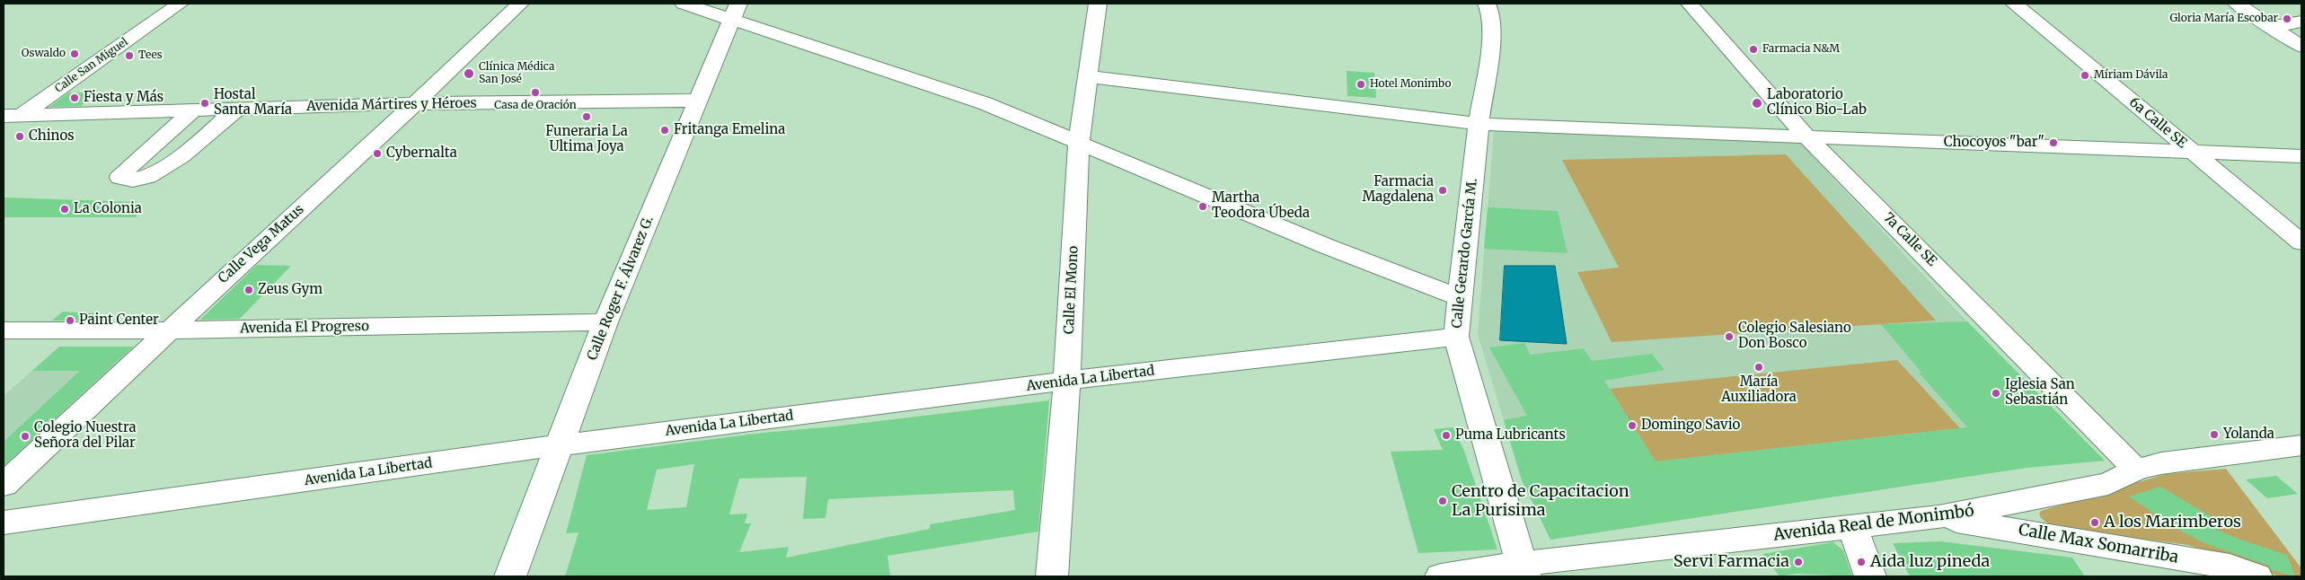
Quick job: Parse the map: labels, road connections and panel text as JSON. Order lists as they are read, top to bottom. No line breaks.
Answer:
{"streets":{"street":["Calle San Miguel","Avenida Mártires y Héroes","6a Calle SE","7a Calle SE","Calle Vega Matus","Calle Gerardo García M.","Calle Roger F. Álvarez G.","Calle El Mono","Avenida El Progreso","Avenida La Libertad","Avenida Real de Monimbó","Calle Max Somarriba"]},"crossings":[["Calle San Miguel","Avenida Mártires y Héroes"],["Avenida Mártires y Héroes","Calle Vega Matus"],["Avenida Mártires y Héroes","Calle Roger F. Álvarez G."],["7a Calle SE","Avenida Real de Monimbó"],["Calle Vega Matus","Avenida El Progreso"],["Calle Gerardo García M.","Avenida La Libertad"],["Calle Gerardo García M.","Avenida Real de Monimbó"],["Calle Roger F. Álvarez G.","Avenida El Progreso"],["Calle Roger F. Álvarez G.","Avenida La Libertad"],["Calle El Mono","Avenida La Libertad"],["Avenida Real de Monimbó","Calle Max Somarriba"]],"places":["Gloria María Escobar","Farmacia N&M","Oswaldo","Tees","Clínica Médica San José","Míriam Dávila","Hotel Monimbo","Casa de Oración","Fiesta y Más","Hostal Santa María","Laboratorio Clínico Bio-Lab","Funeraria La Ultima Joya","Fritanga Emelina","Chinos","Chocoyos \"bar\"","Cybernalta","Farmacia Magdalena","Martha Teodora Úbeda","La Colonia","Zeus Gym","Paint Center","Colegio Salesiano Don Bosco","María Auxiliadora","Iglesia San Sebastián","Domingo Savio","Yolanda","Puma Lubricants","Colegio Nuestra Señora del Pilar","Centro de Capacitacion La Purisima","A los Marimberos","Servi Farmacia","Aida luz pineda"]}
